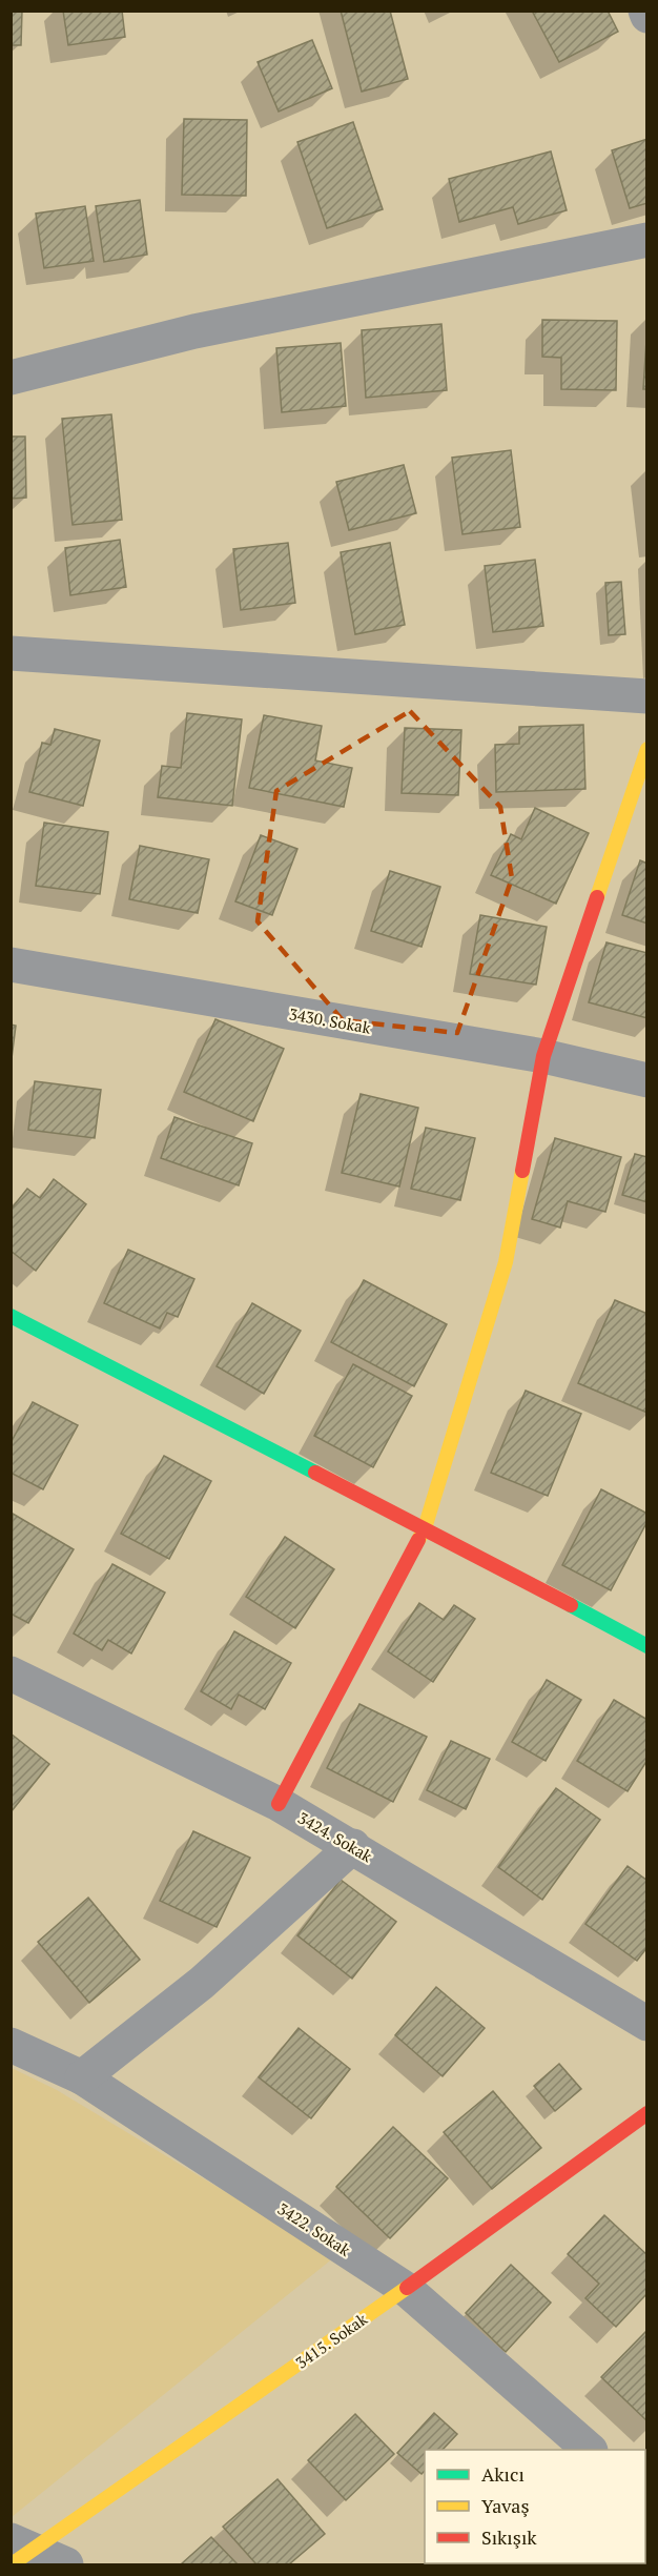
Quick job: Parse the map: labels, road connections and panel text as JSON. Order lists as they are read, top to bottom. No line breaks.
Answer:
{"streets":{"street":["3430. Sokak","3424. Sokak","3422. Sokak","3415. Sokak"]},"crossings":[["3422. Sokak","3415. Sokak"]],"legend":["Akıcı","Yavaş","Sıkışık"]}
